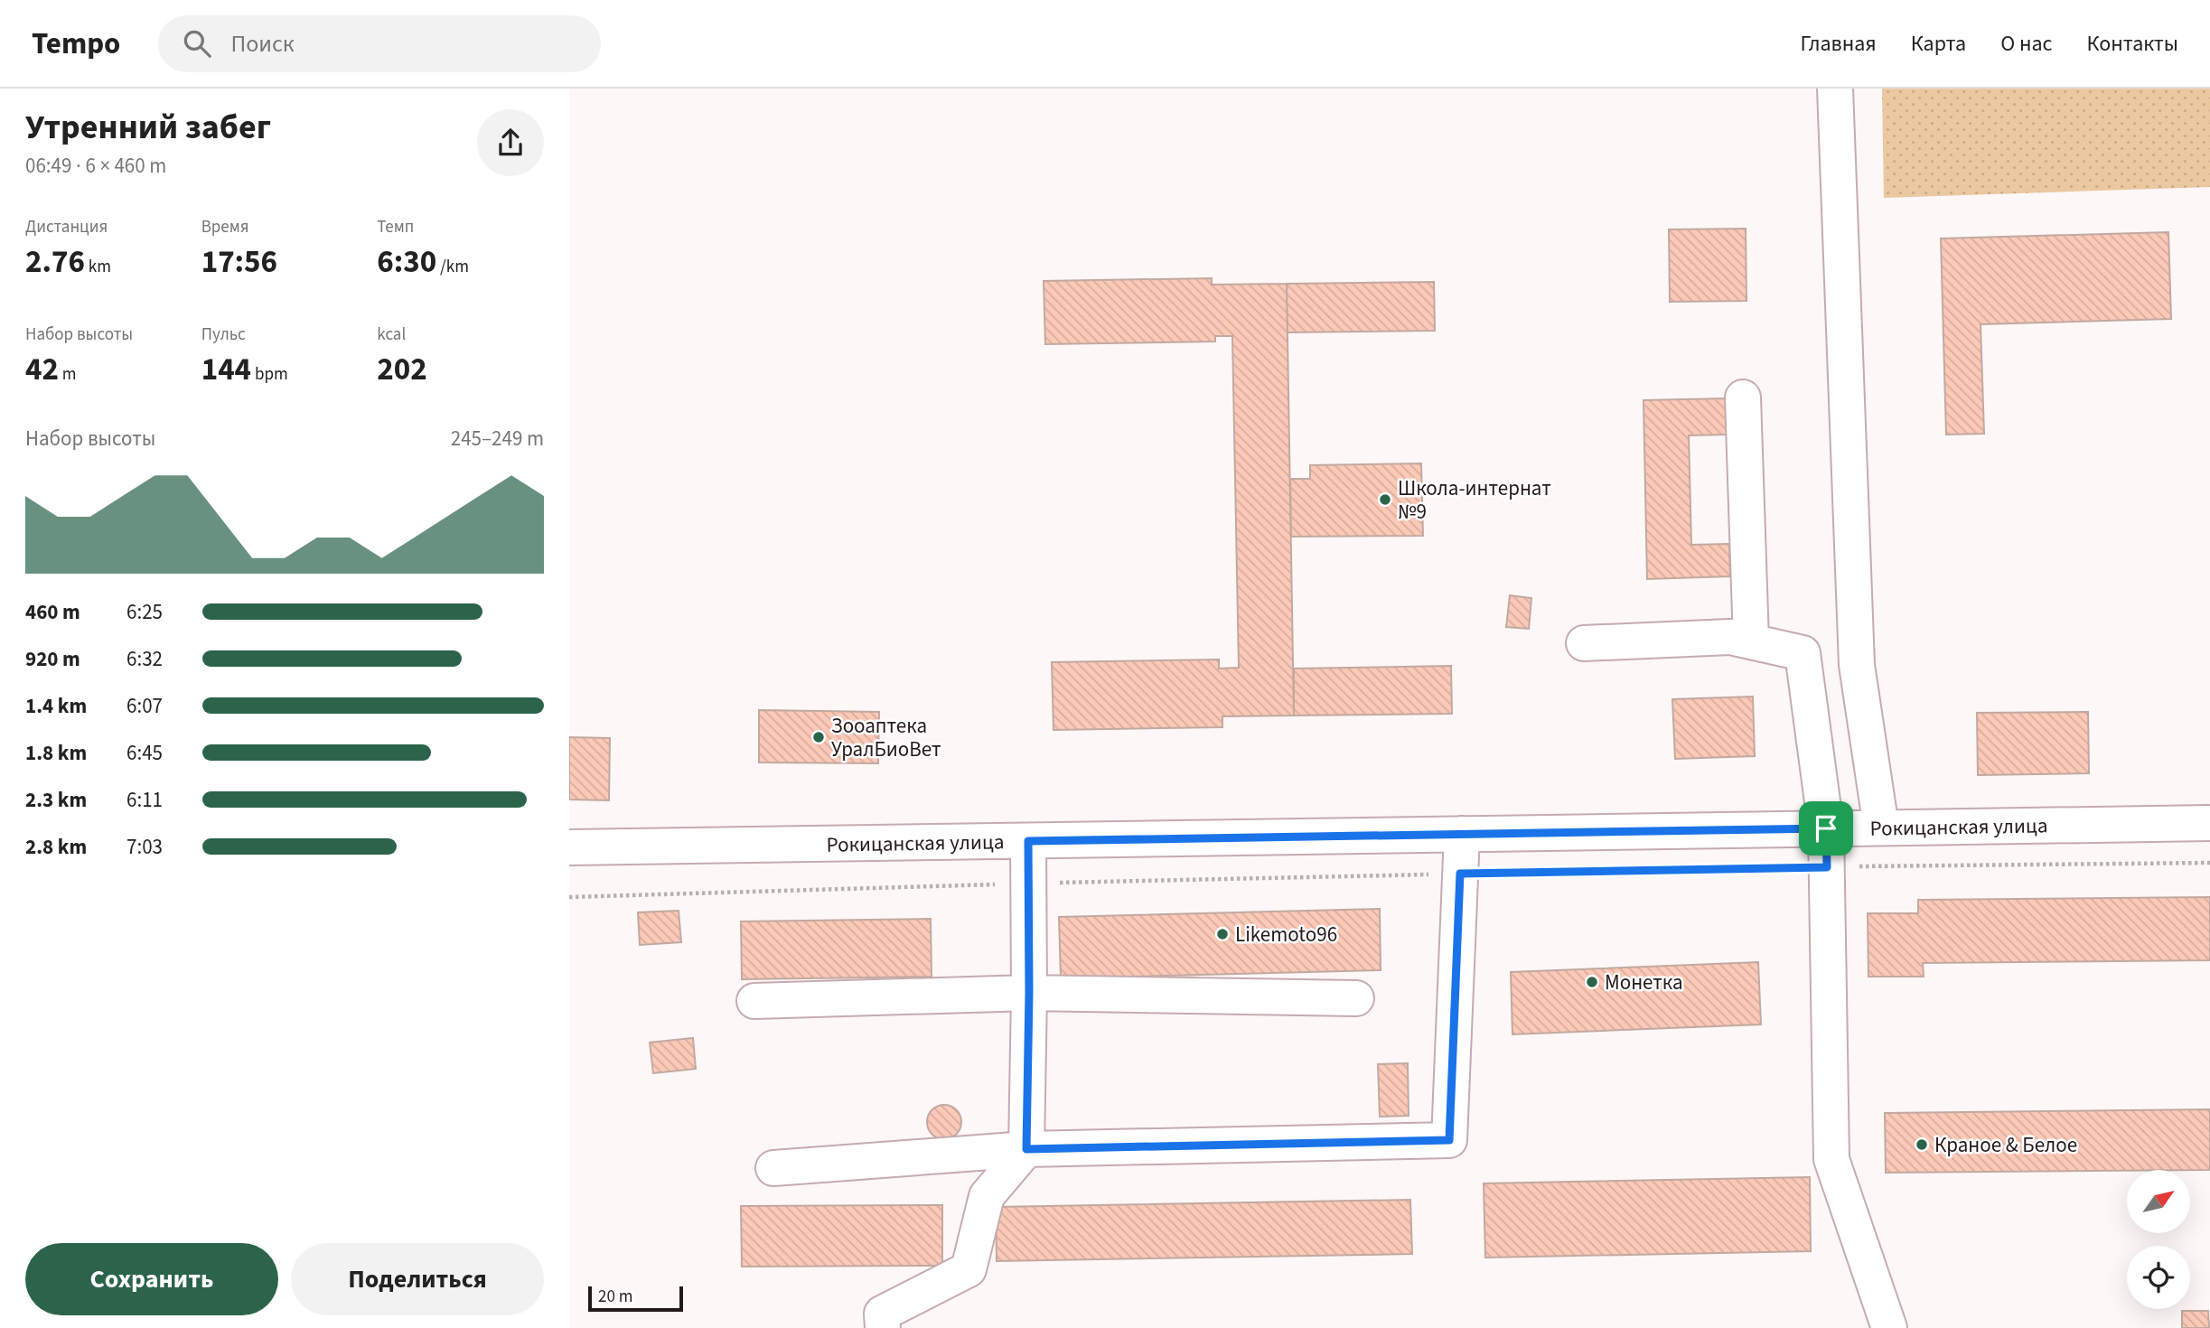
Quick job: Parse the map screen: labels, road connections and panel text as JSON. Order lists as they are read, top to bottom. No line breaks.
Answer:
{"streets":{"street":["Рокицанская улица"]},"places":["Школа-интернат №9","Зооаптека УралБиоВет","Likemoto96","Монетка","Краное & Белое"],"scale_bar":"20 m","north":"top right","page":{"header":"Tempo","search":"Поиск","nav":["Главная","Карта","О нас","Контакты"],"heading":["Утренний забег","06:49 · 6 × 460 m"],"stats":[["Дистанция","2.76 km"],["Время","17:56"],["Темп","6:30 /km"],["Набор высоты","42 m"],["Пульс","144 bpm"],["kcal","202"]],"chart":["Набор высоты","245–249 m"],"list":[{"name":"460 m","note":"6:25"},{"name":"920 m","note":"6:32"},{"name":"1.4 km","note":"6:07"},{"name":"1.8 km","note":"6:45"},{"name":"2.3 km","note":"6:11"},{"name":"2.8 km","note":"7:03"}],"buttons":["Сохранить","Поделиться"],"scale":"20 m"}}
